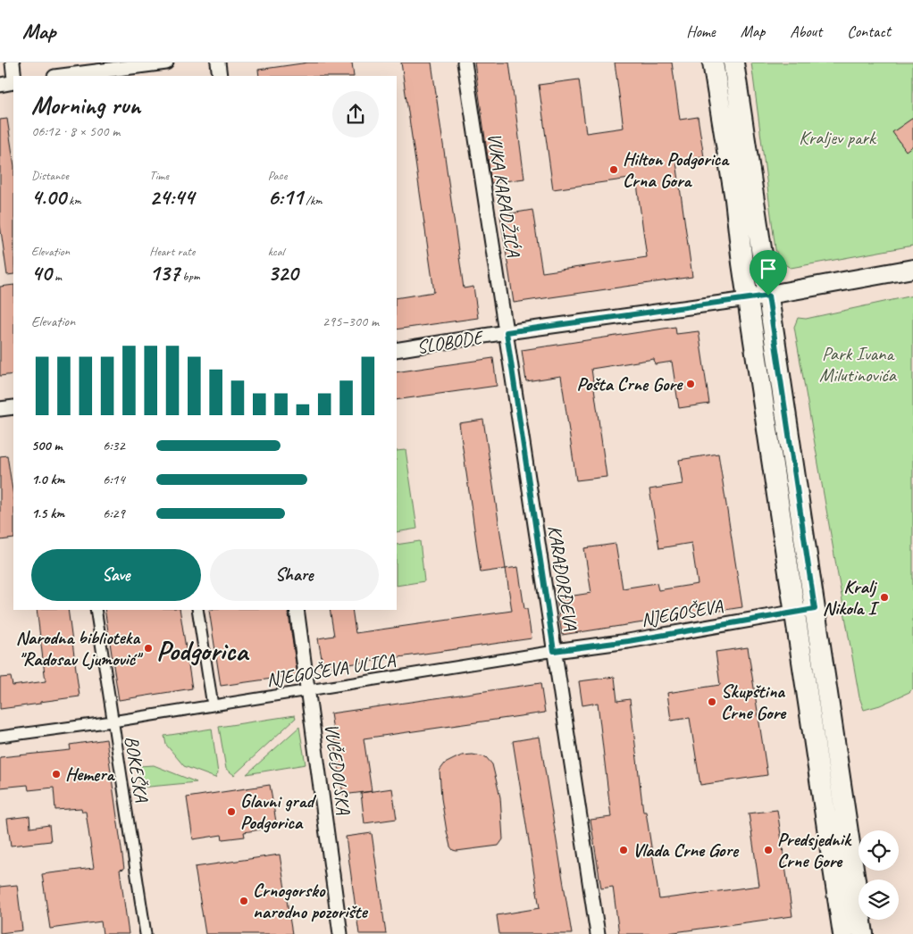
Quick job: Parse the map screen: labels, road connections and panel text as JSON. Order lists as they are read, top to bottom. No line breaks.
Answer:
{"streets":{"street":["VUKA KARADŽIĆA","SLOBODE","KARAĐORĐEVA","NJEGOŠEVA","NJEGOŠEVA ULICA","BOKEŠKA","VUČEDOLSKA"]},"crossings":[["VUKA KARADŽIĆA","SLOBODE"],["VUKA KARADŽIĆA","KARAĐORĐEVA"],["SLOBODE","KARAĐORĐEVA"],["KARAĐORĐEVA","NJEGOŠEVA"],["KARAĐORĐEVA","NJEGOŠEVA ULICA"],["NJEGOŠEVA","NJEGOŠEVA ULICA"],["NJEGOŠEVA ULICA","BOKEŠKA"],["NJEGOŠEVA ULICA","VUČEDOLSKA"]],"districts":["Podgorica"],"parks":["Kraljev park","Park Ivana Milutinovića"],"places":["Hilton Podgorica Crna Gora","Pošta Crne Gore","Kralj Nikola I","Narodna biblioteka \"Radosav Ljumović\"","Skupština Crne Gore","Hemera","Glavni grad Podgorica","Vlada Crne Gore","Predsjednik Crne Gore","Crnogorsko narodno pozorište"],"page":{"header":"Map","nav":["Home","Map","About","Contact"],"heading":["Morning run","06:12 · 8 × 500 m"],"stats":[["Distance","4.00 km"],["Time","24:44"],["Pace","6:11 /km"],["Elevation","40 m"],["Heart rate","137 bpm"],["kcal","320"]],"chart":["Elevation","295–300 m"],"list":[{"name":"500 m","note":"6:32"},{"name":"1.0 km","note":"6:14"},{"name":"1.5 km","note":"6:29"}],"buttons":["Save","Share"]}}
